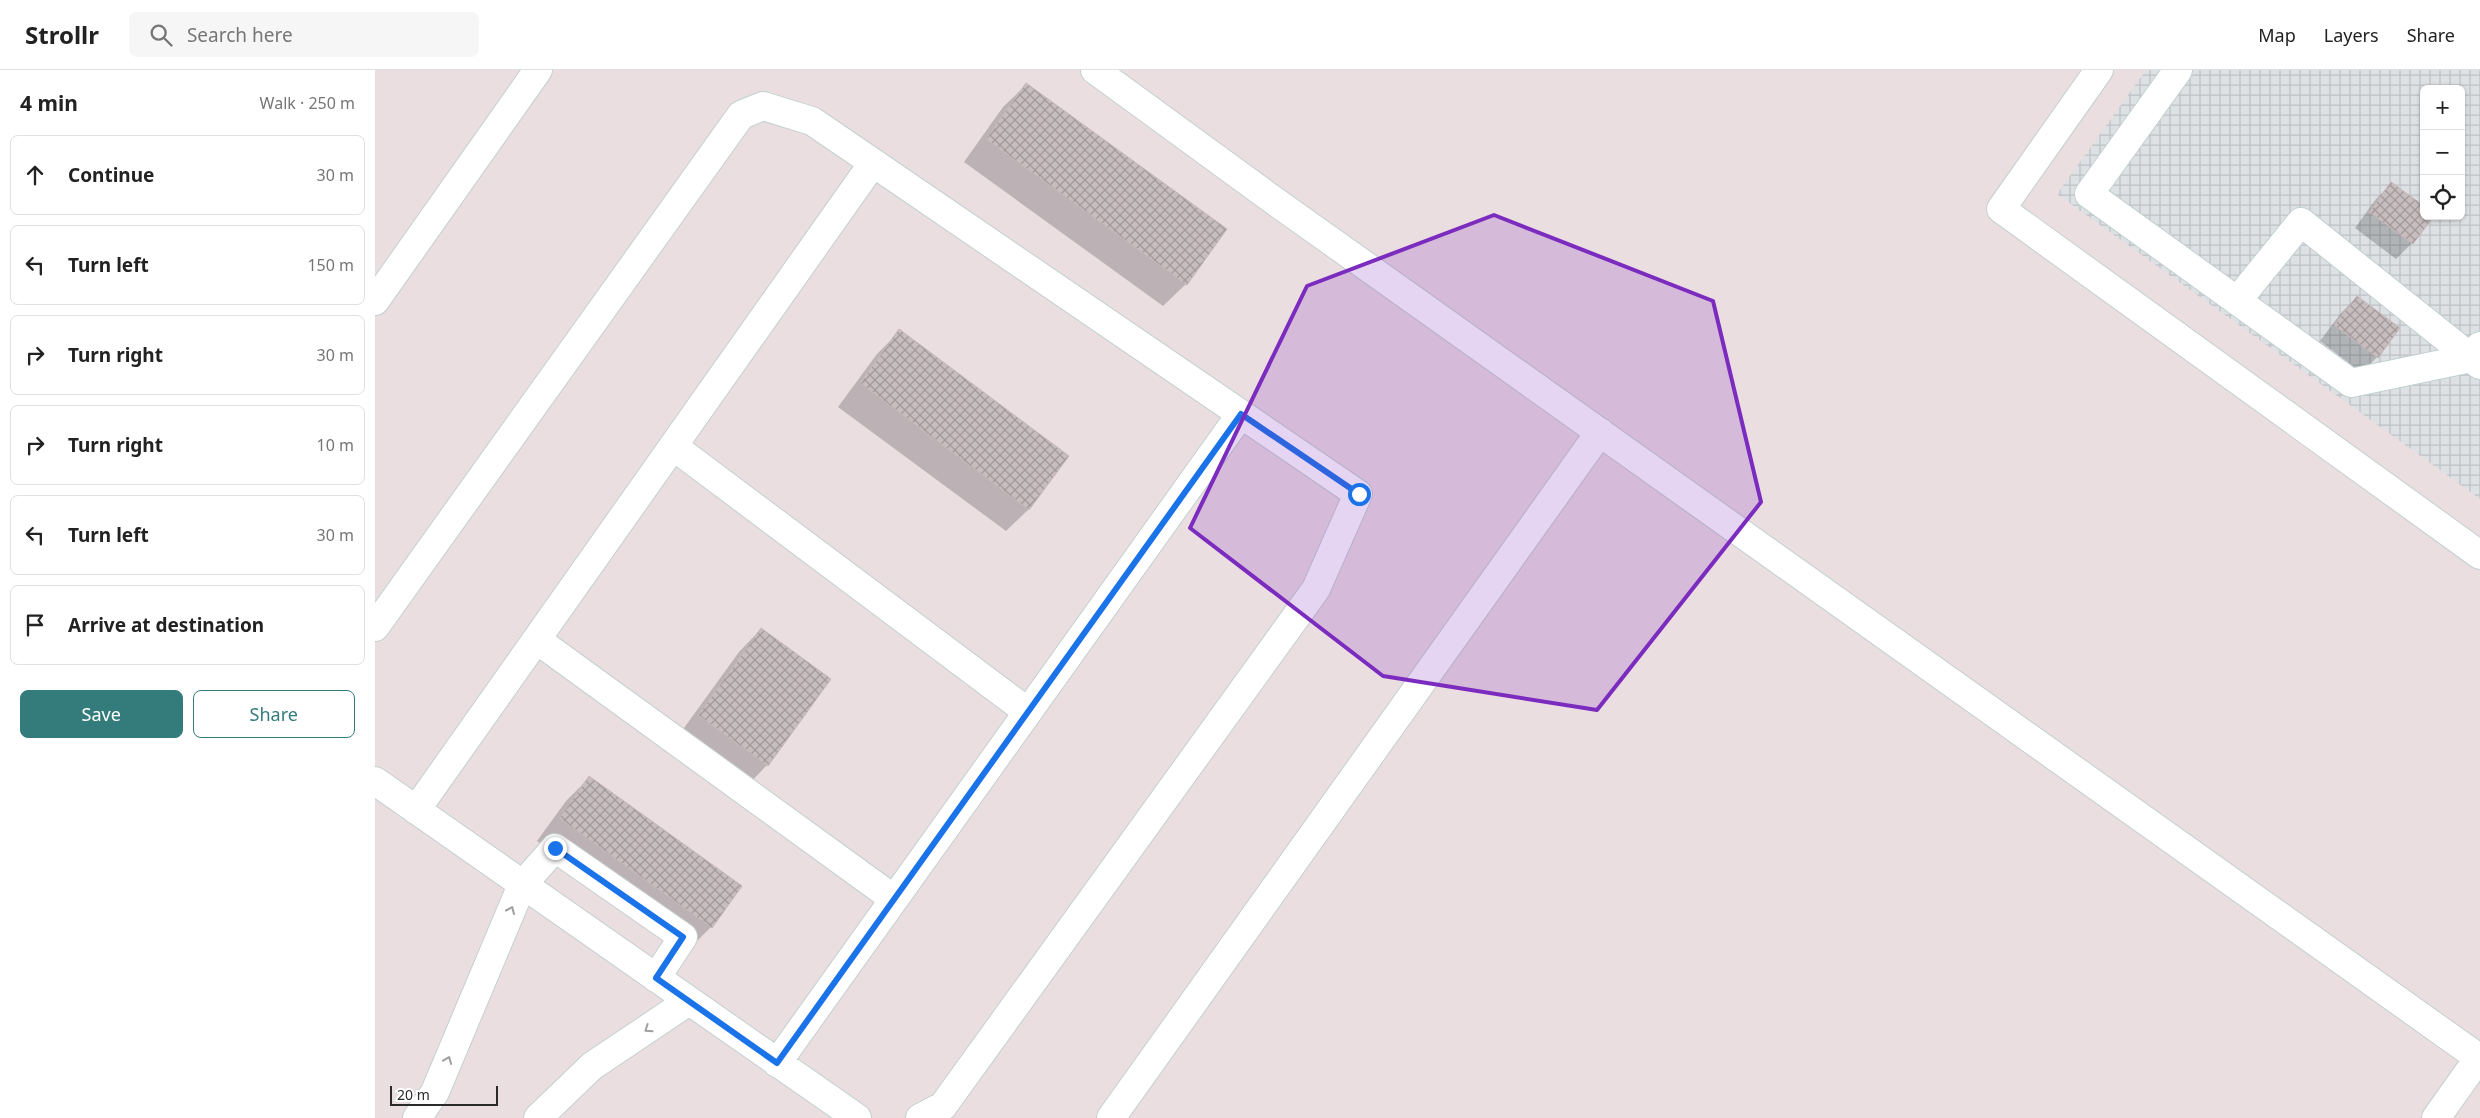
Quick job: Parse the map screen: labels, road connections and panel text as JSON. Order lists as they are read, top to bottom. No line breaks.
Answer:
{"scale_bar":"20 m","page":{"header":"Strollr","search":"Search here","nav":["Map","Layers","Share"],"heading":["4 min","Walk · 250 m"],"map_buttons":["+","−"],"list":[["Continue","30 m"],["Turn left","150 m"],["Turn right","30 m"],["Turn right","10 m"],["Turn left","30 m"],"Arrive at destination"],"buttons":["Save","Share"],"scale":"20 m"}}
